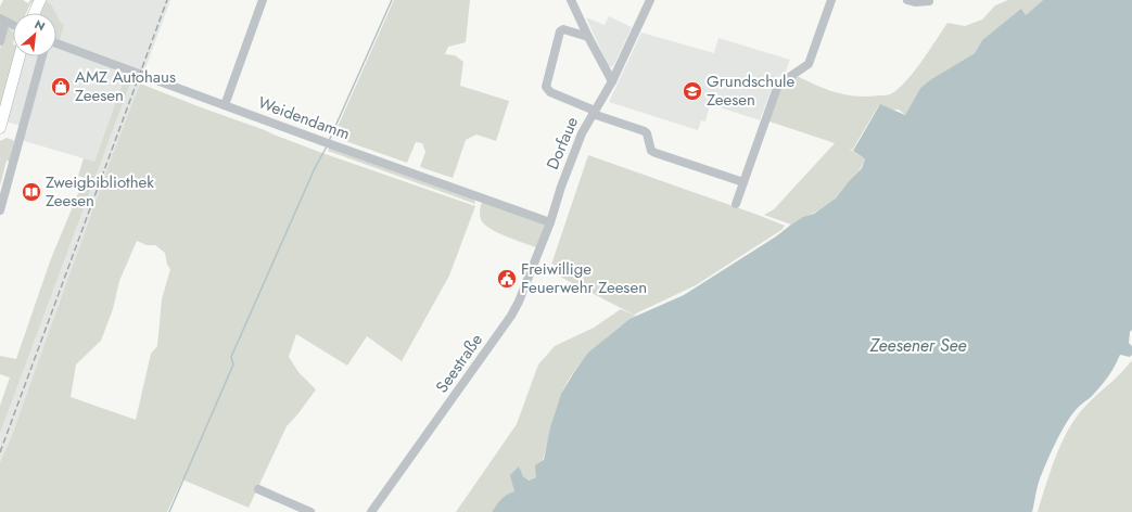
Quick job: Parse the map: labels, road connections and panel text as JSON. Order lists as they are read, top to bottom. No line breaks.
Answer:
{"streets":{"street":["Weidendamm","Dorfaue","Seestraße"]},"crossings":[["Weidendamm","Dorfaue"],["Weidendamm","Seestraße"],["Dorfaue","Seestraße"]],"water":["Zeesener See"],"places":{"shop":["AMZ Autohaus Zeesen"],"school or university":["Grundschule Zeesen"],"library":["Zweigbibliothek Zeesen"],"public building":["Freiwillige Feuerwehr Zeesen"]},"north":"top right"}
